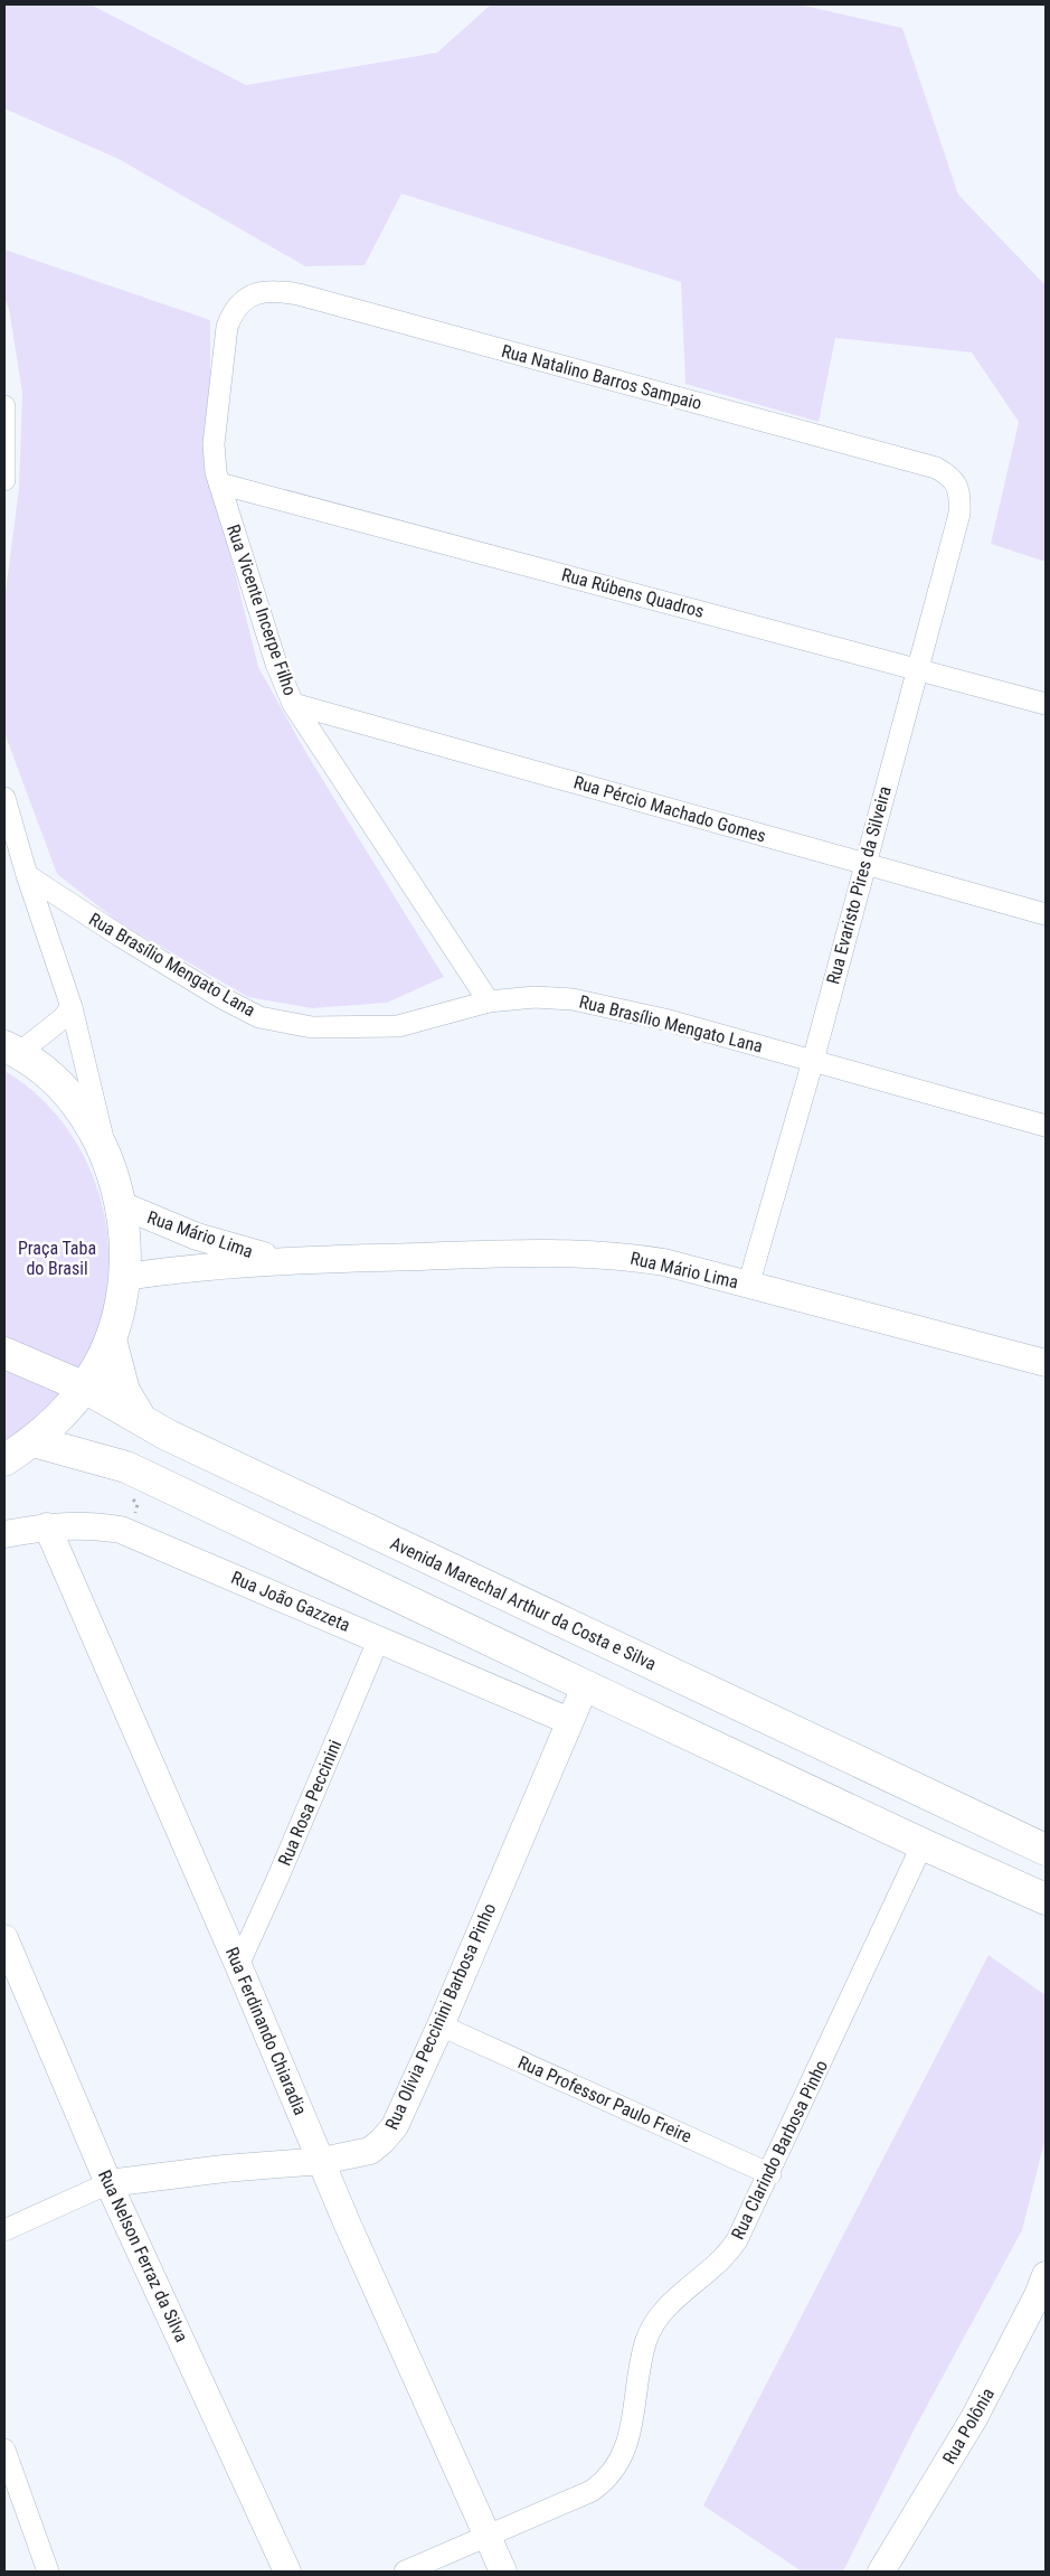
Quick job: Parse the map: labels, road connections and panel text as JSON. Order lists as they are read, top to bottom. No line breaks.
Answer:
{"streets":{"main road":["Avenida Marechal Arthur da Costa e Silva"],"street":["Rua Natalino Barros Sampaio","Rua Rúbens Quadros","Rua Vicente Incerpe Filho","Rua Pércio Machado Gomes","Rua Evaristo Pires da Silveira","Rua Brasílio Mengato Lana","Rua Mário Lima","Rua João Gazzeta","Rua Rosa Peccinini","Rua Olívia Peccinini Barbosa Pinho","Rua Ferdinando Chiaradia","Rua Professor Paulo Freire","Rua Clarindo Barbosa Pinho","Rua Nelson Ferraz da Silva","Rua Polônia"]},"crossings":[["Rua Natalino Barros Sampaio","Rua Vicente Incerpe Filho"],["Rua Natalino Barros Sampaio","Rua Evaristo Pires da Silveira"],["Rua Rúbens Quadros","Rua Vicente Incerpe Filho"],["Rua Rúbens Quadros","Rua Evaristo Pires da Silveira"],["Rua Vicente Incerpe Filho","Rua Pércio Machado Gomes"],["Rua Vicente Incerpe Filho","Rua Brasílio Mengato Lana"],["Rua Pércio Machado Gomes","Rua Evaristo Pires da Silveira"],["Rua Evaristo Pires da Silveira","Rua Brasílio Mengato Lana"],["Rua Evaristo Pires da Silveira","Rua Mário Lima"],["Rua João Gazzeta","Rua Rosa Peccinini"],["Rua João Gazzeta","Rua Olívia Peccinini Barbosa Pinho"],["Rua João Gazzeta","Rua Ferdinando Chiaradia"],["Rua Rosa Peccinini","Rua Ferdinando Chiaradia"],["Rua Olívia Peccinini Barbosa Pinho","Rua Ferdinando Chiaradia"],["Rua Olívia Peccinini Barbosa Pinho","Rua Professor Paulo Freire"],["Rua Olívia Peccinini Barbosa Pinho","Rua Nelson Ferraz da Silva"],["Rua Ferdinando Chiaradia","Rua Clarindo Barbosa Pinho"],["Rua Professor Paulo Freire","Rua Clarindo Barbosa Pinho"]],"parks":["Praça Taba do Brasil"]}
